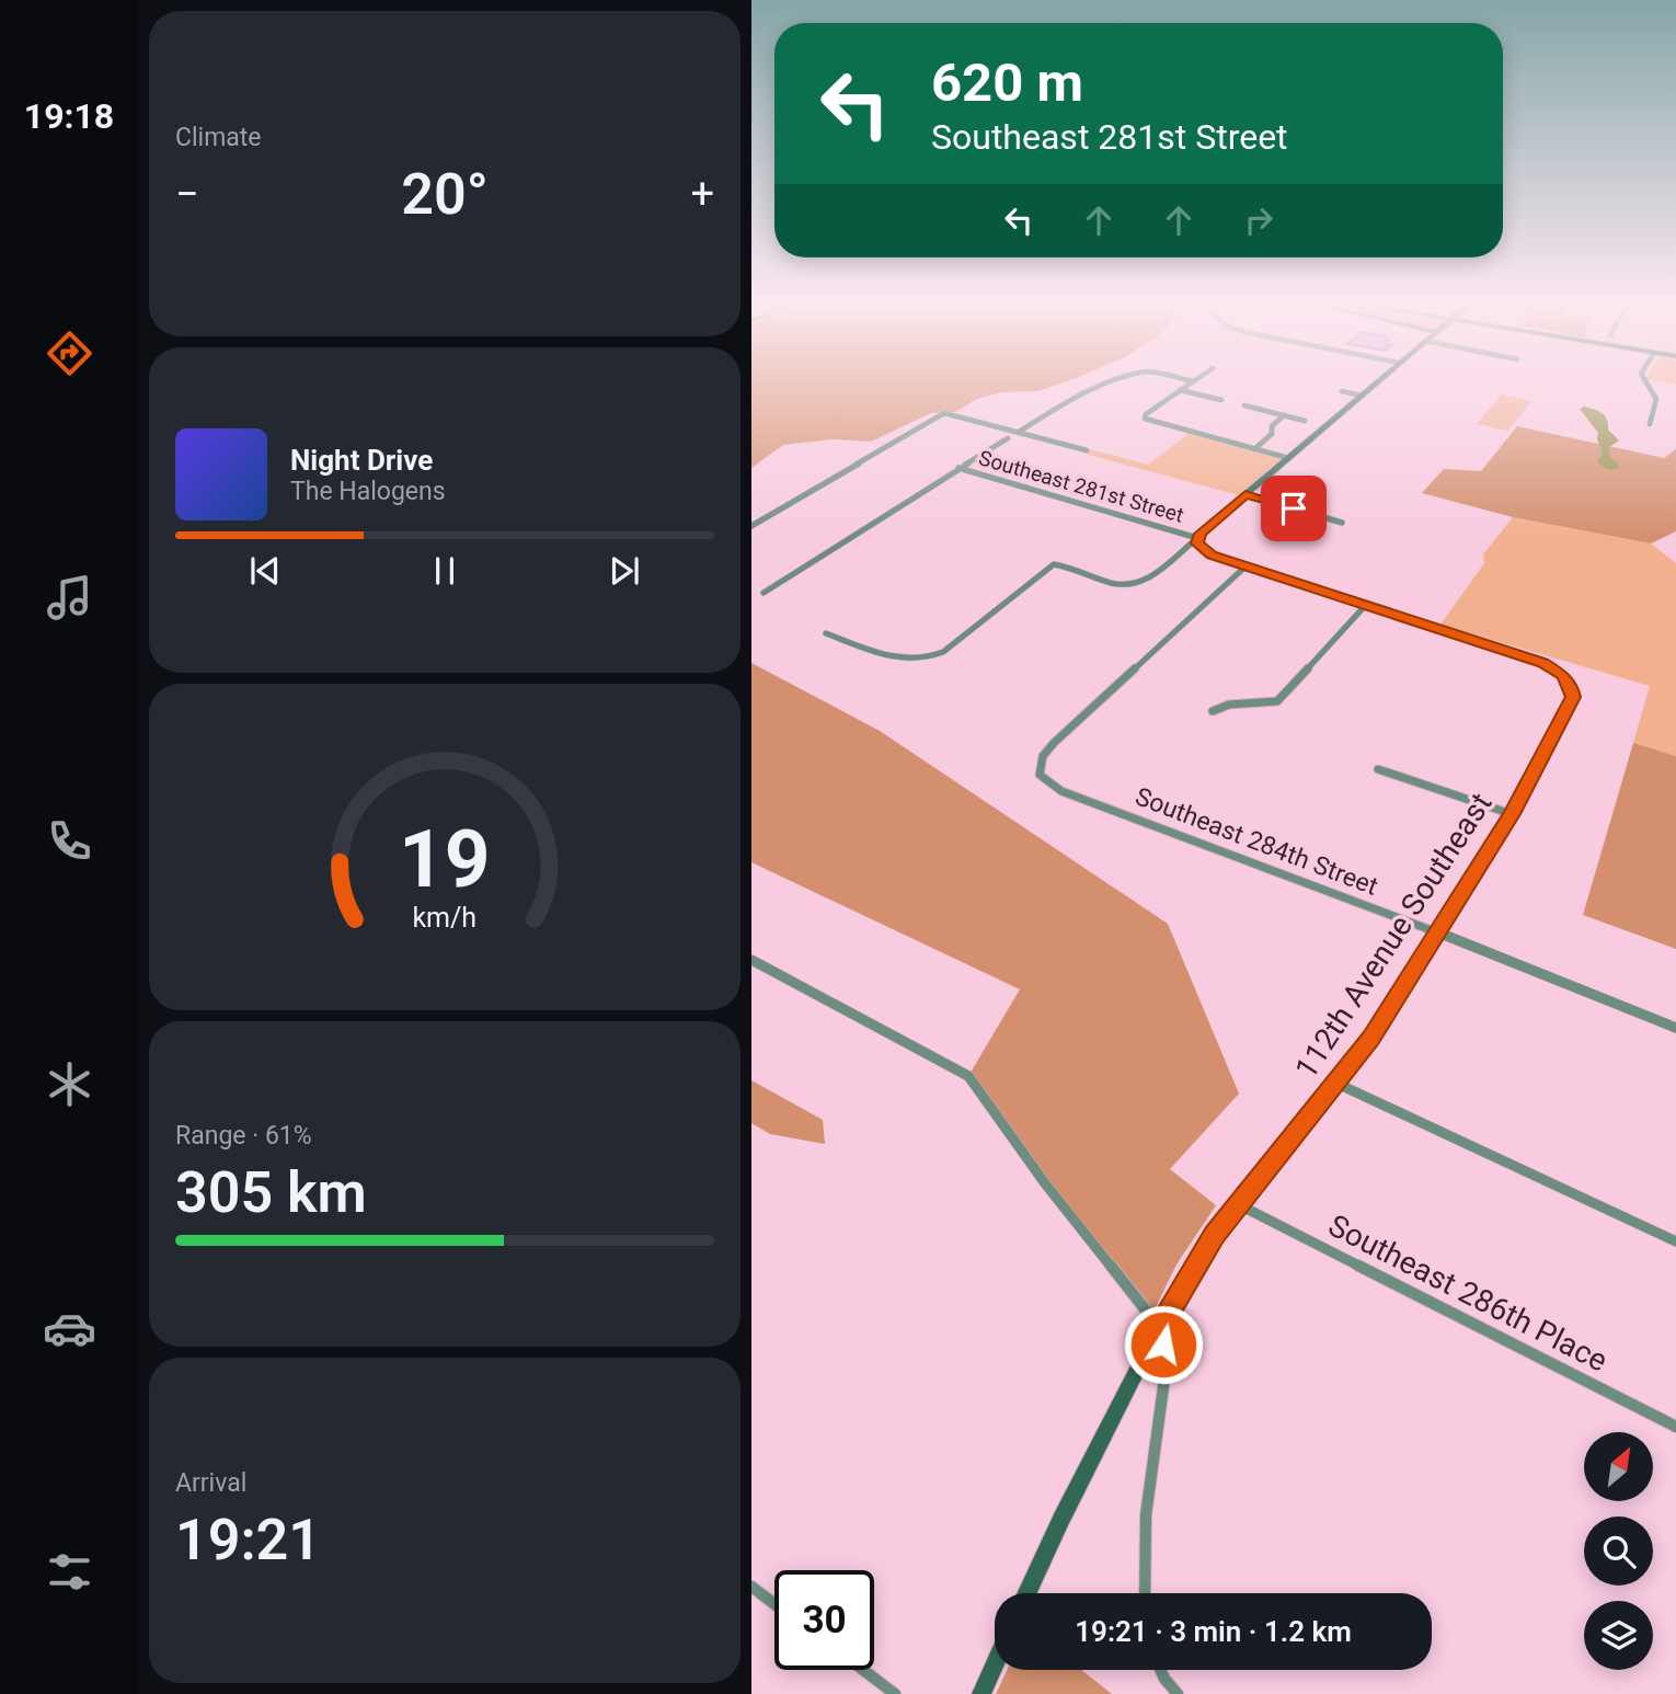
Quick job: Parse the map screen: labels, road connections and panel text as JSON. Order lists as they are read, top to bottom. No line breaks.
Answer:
{"streets":{"street":["Southeast 281st Street","Southeast 284th Street","112th Avenue Southeast","Southeast 286th Place"]},"crossings":[["Southeast 281st Street","Southeast 284th Street"],["Southeast 281st Street","112th Avenue Southeast"],["Southeast 284th Street","112th Avenue Southeast"],["112th Avenue Southeast","Southeast 286th Place"]],"north":"top right","page":{"tabs":"19:18","tile":["Climate",["Range · 61%","305 km"],["Arrival","19:21"]],"turn":["620 m","Southeast 281st Street"],"heat":["−","20°","+"],"song":["Night Drive","The Halogens"],"limit":"30","trip":"19:21 · 3 min · 1.2 km","gauge":["19","km/h"]}}
